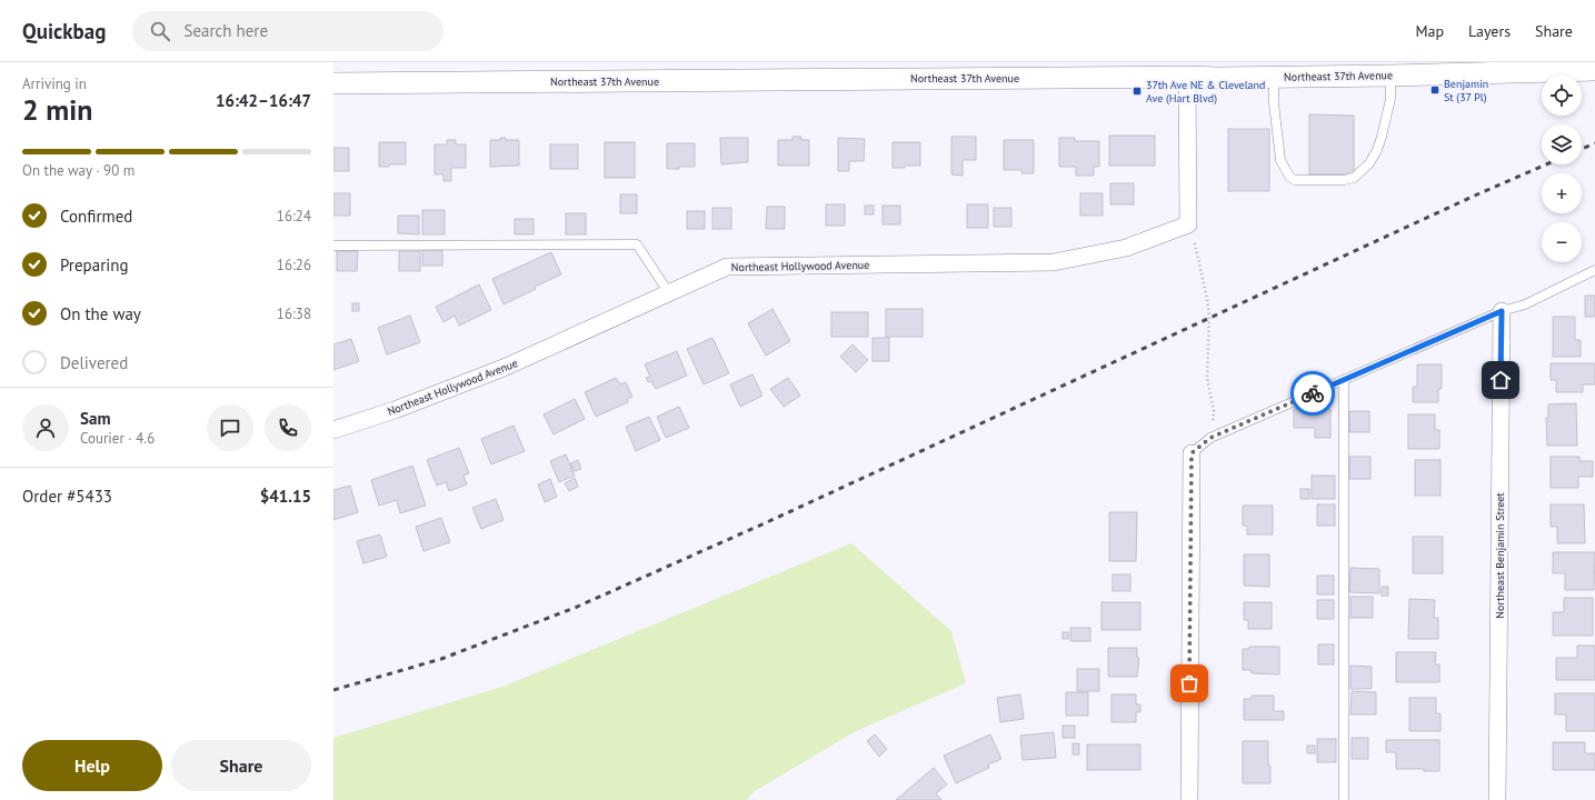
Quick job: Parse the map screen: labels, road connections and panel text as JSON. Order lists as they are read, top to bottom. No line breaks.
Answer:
{"streets":{"street":["Northeast 37th Avenue","Northeast Hollywood Avenue","Northeast Benjamin Street"]},"crossings":[["Northeast 37th Avenue","Northeast Hollywood Avenue"]],"places":{"transit":["Benjamin St (37 Pl)","37th Ave NE & Cleveland Ave (Hart Blvd)"]},"page":{"header":"Quickbag","search":"Search here","nav":["Map","Layers","Share"],"heading":["2 min","Arriving in","16:42–16:47"],"panel":["Sam","Courier · 4.6","Order #5433","$41.15"],"map_buttons":["+","−"],"bar":"On the way · 90 m","list":[["Confirmed","16:24"],["Preparing","16:26"],["On the way","16:38"],"Delivered"],"buttons":["Help","Share"]}}
